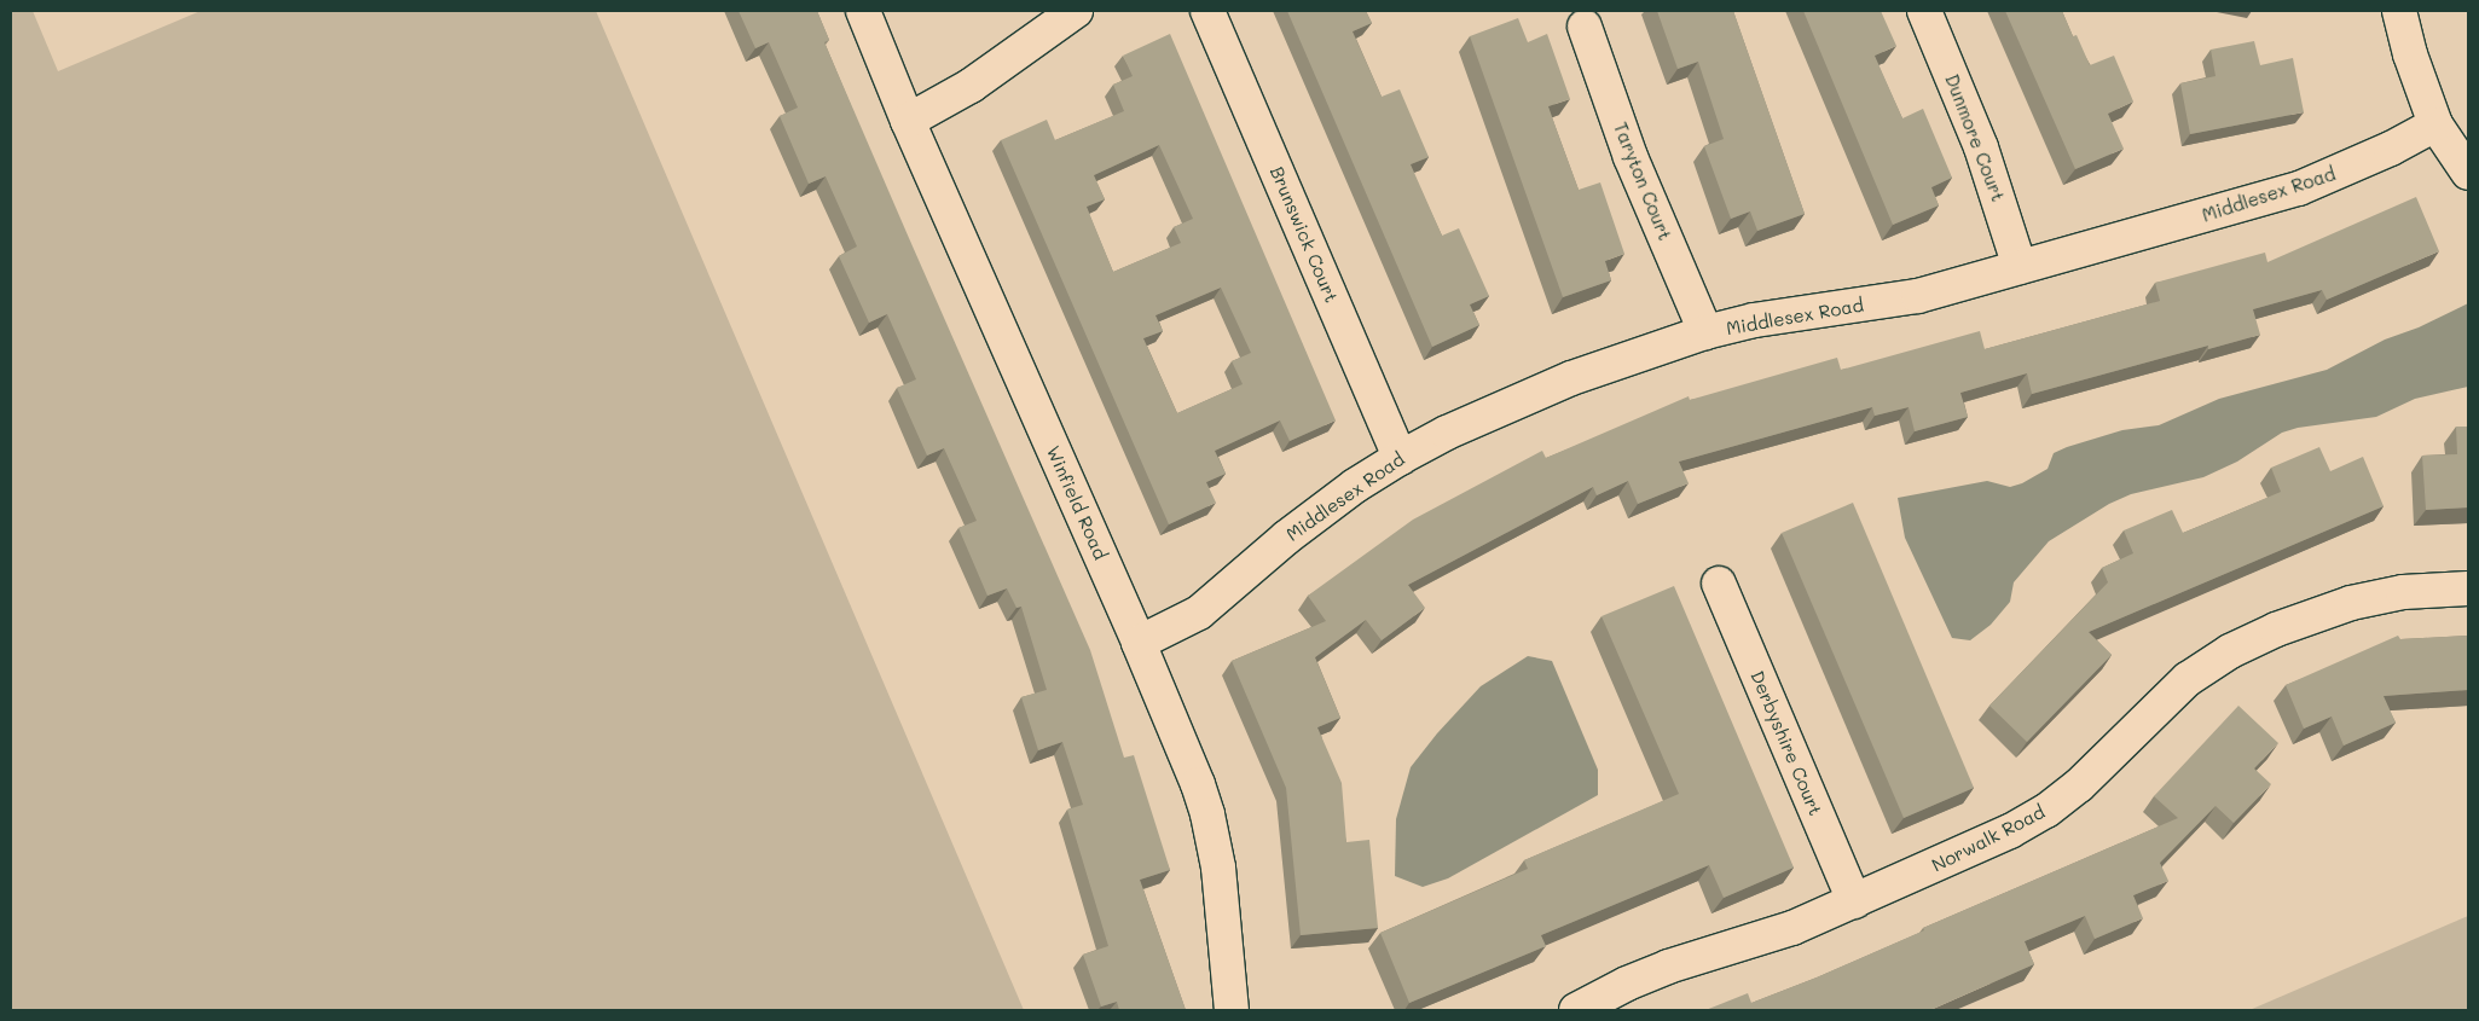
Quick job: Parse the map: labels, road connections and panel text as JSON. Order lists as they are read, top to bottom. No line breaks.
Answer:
{"streets":{"street":["Dunmore Court","Taryton Court","Middlesex Road","Brunswick Court","Winfield Road","Derbyshire Court","Norwalk Road"]},"crossings":[["Dunmore Court","Middlesex Road"],["Taryton Court","Middlesex Road"],["Middlesex Road","Brunswick Court"],["Middlesex Road","Winfield Road"],["Derbyshire Court","Norwalk Road"]]}
